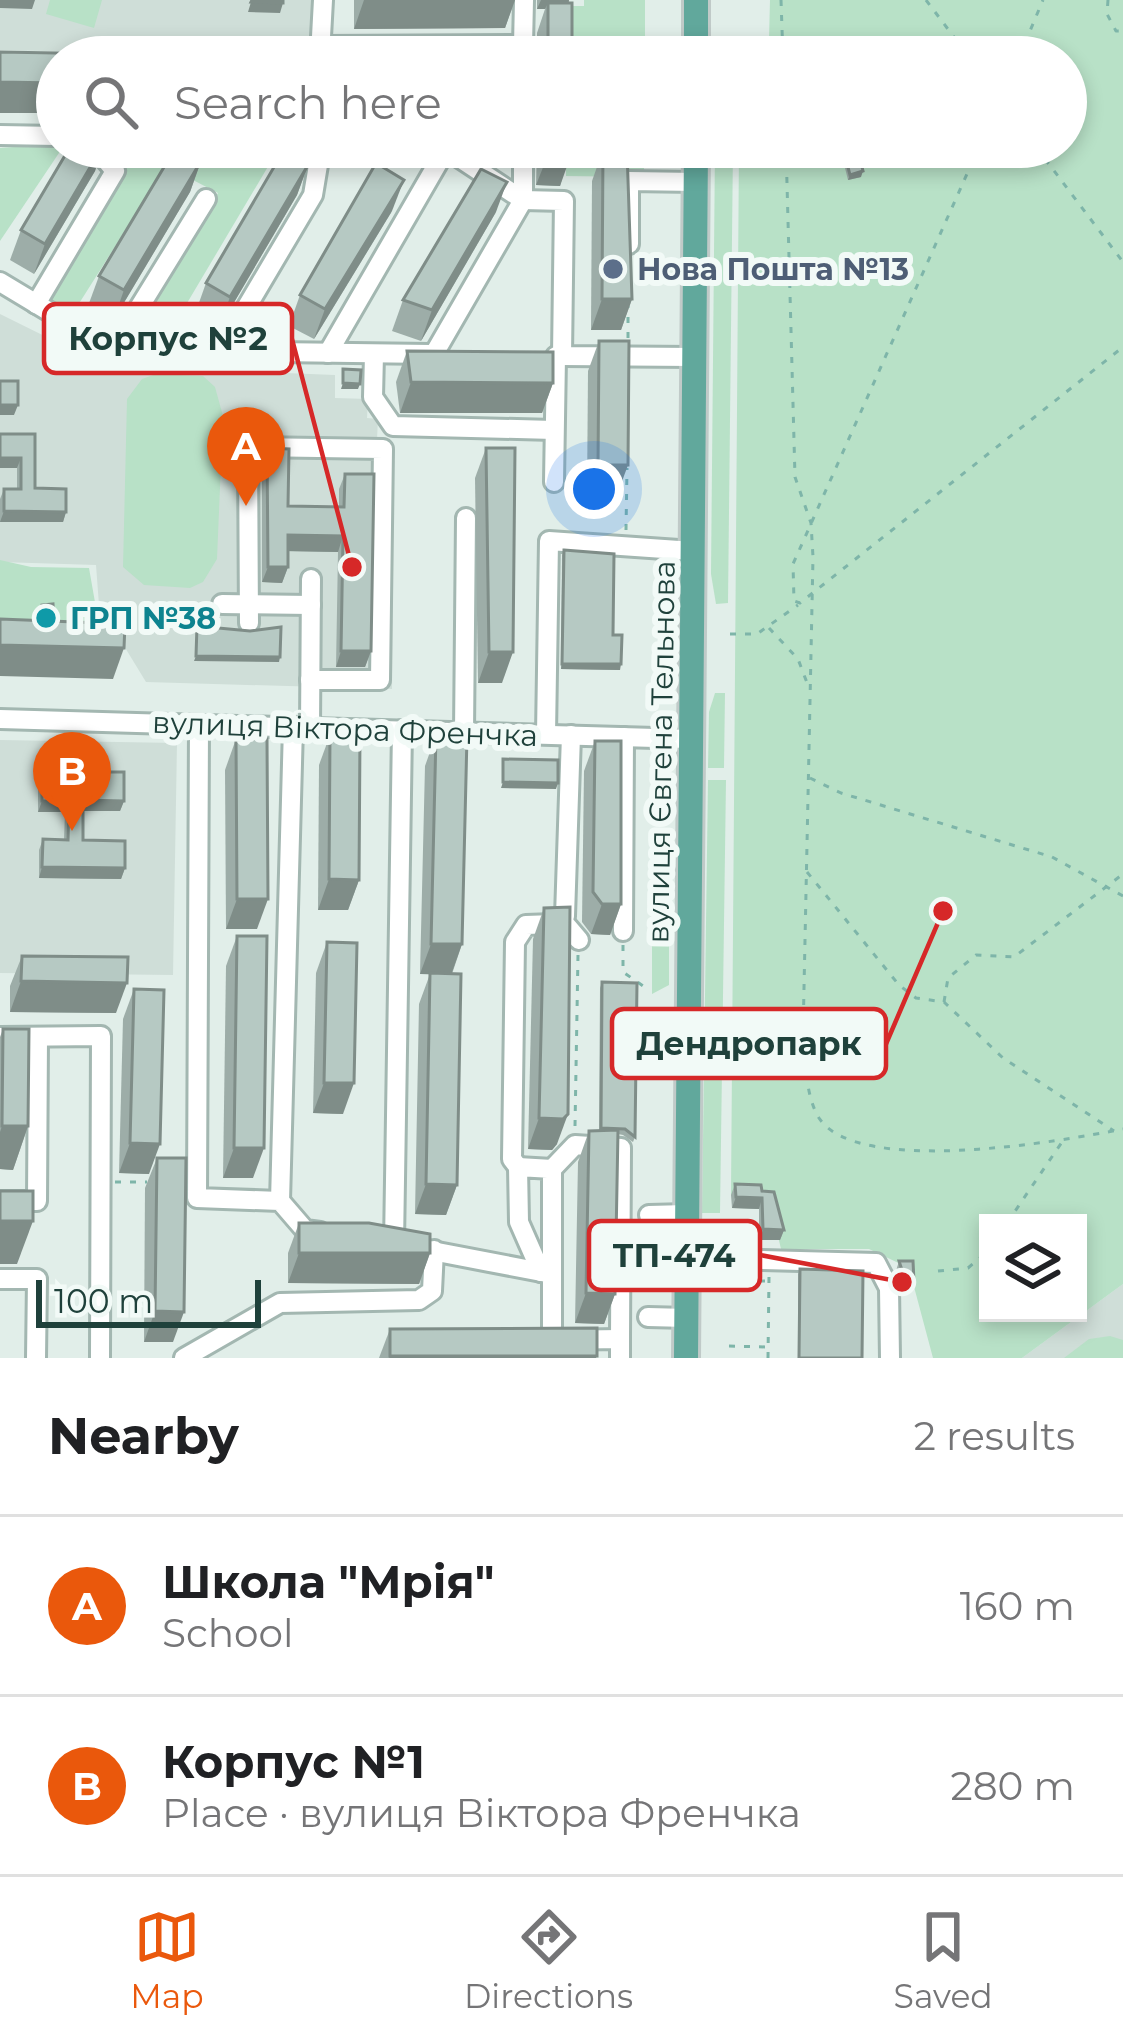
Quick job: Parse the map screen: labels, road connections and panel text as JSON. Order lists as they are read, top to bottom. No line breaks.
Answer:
{"streets":{"main road":["вулиця Євгена Тельнова"],"street":["вулиця Віктора Френчка"]},"crossings":[["вулиця Віктора Френчка","вулиця Євгена Тельнова"]],"places":["Нова Пошта №13","Корпус №2","ГРП №38","Дендропарк","ТП-474"],"scale_bar":"100 m","page":{"search":"Search here","pins":["A","B"],"scale":"100 m","heading":["Nearby","2 results"],"list":[{"mark":"A","name":"Школа \"Мрія\"","note":"School","value":"160 m"},{"mark":"B","name":"Корпус №1","note":"Place · вулиця Віктора Френчка","value":"280 m"}],"nav":["Map","Directions","Saved"]}}
